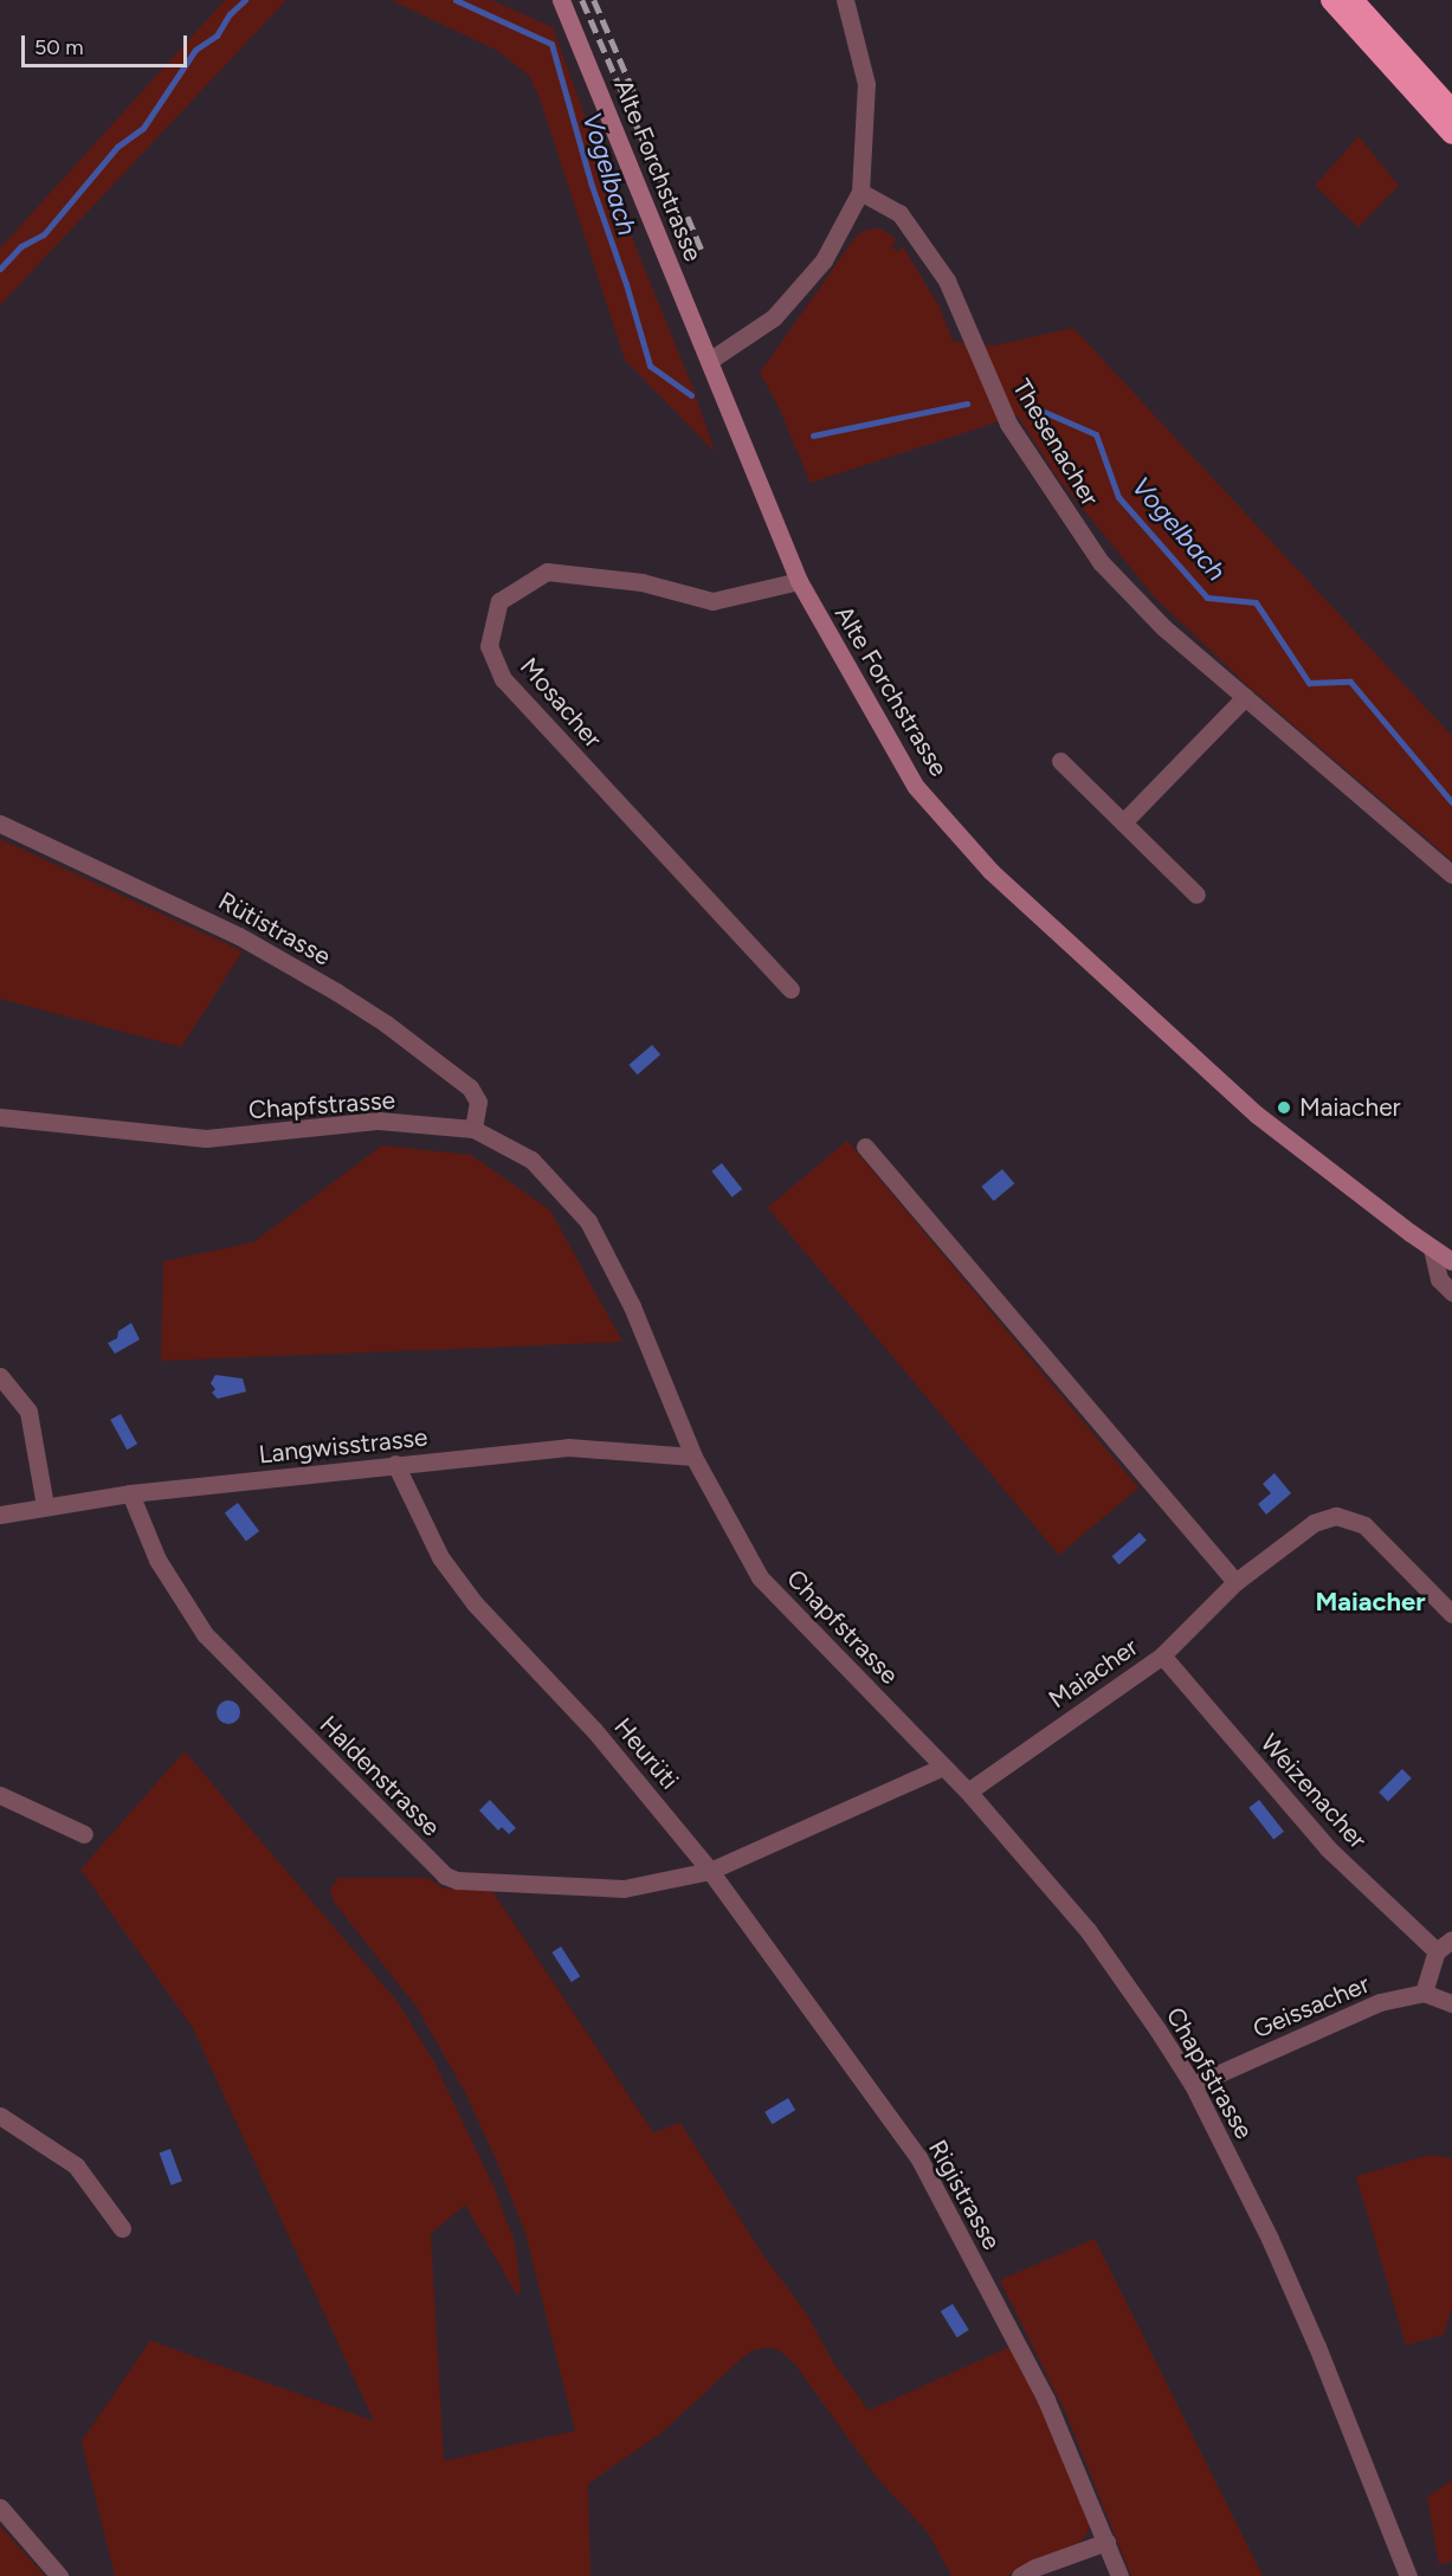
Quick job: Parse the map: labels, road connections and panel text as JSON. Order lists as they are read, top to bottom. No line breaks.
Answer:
{"streets":{"street":["Alte Forchstrasse","Thesenacher","Mosacher","Rütistrasse","Chapfstrasse","Langwisstrasse","Maiacher","Heurüti","Haldenstrasse","Weizenacher","Geissacher","Rigistrasse"]},"crossings":[["Alte Forchstrasse","Mosacher"],["Rütistrasse","Chapfstrasse"],["Chapfstrasse","Langwisstrasse"],["Chapfstrasse","Maiacher"],["Chapfstrasse","Geissacher"],["Langwisstrasse","Heurüti"],["Langwisstrasse","Haldenstrasse"],["Maiacher","Weizenacher"],["Heurüti","Haldenstrasse"],["Heurüti","Rigistrasse"],["Haldenstrasse","Rigistrasse"]],"districts":["Maiacher"],"water":["Vogelbach"],"places":["Maiacher"],"scale_bar":"50 m"}
